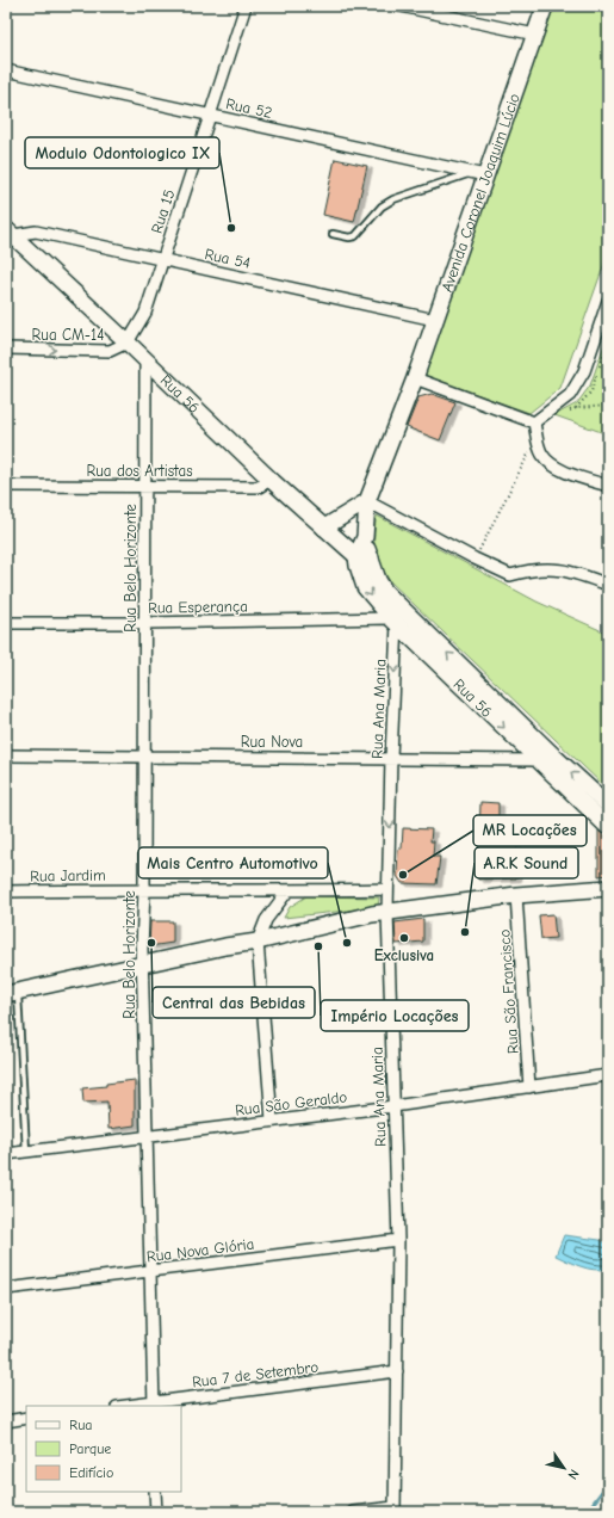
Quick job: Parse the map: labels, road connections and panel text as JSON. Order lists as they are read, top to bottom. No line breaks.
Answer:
{"streets":{"street":["Rua 52","Avenida Coronel Joaquim Lúcio","Rua 15","Rua 54","Rua CM-14","Rua 56","Rua dos Artistas","Rua Belo Horizonte","Rua Esperança","Rua Ana Maria","Rua Nova","Rua Jardim","Rua São Francisco","Rua São Geraldo","Rua Nova Glória","Rua 7 de Setembro"]},"crossings":[["Rua 52","Avenida Coronel Joaquim Lúcio"],["Rua 52","Rua 15"],["Avenida Coronel Joaquim Lúcio","Rua 54"],["Avenida Coronel Joaquim Lúcio","Rua 56"],["Rua 15","Rua 54"],["Rua 15","Rua CM-14"],["Rua 15","Rua 56"],["Rua 54","Rua 56"],["Rua CM-14","Rua 56"],["Rua 56","Rua dos Artistas"],["Rua 56","Rua Belo Horizonte"],["Rua 56","Rua Esperança"],["Rua 56","Rua Ana Maria"],["Rua 56","Rua Nova"],["Rua dos Artistas","Rua Belo Horizonte"],["Rua Belo Horizonte","Rua Esperança"],["Rua Belo Horizonte","Rua Nova"],["Rua Belo Horizonte","Rua Jardim"],["Rua Belo Horizonte","Rua São Geraldo"],["Rua Belo Horizonte","Rua Nova Glória"],["Rua Belo Horizonte","Rua 7 de Setembro"],["Rua Esperança","Rua Ana Maria"],["Rua Ana Maria","Rua Nova"],["Rua Ana Maria","Rua Jardim"],["Rua Ana Maria","Rua São Geraldo"],["Rua Ana Maria","Rua Nova Glória"],["Rua Ana Maria","Rua 7 de Setembro"],["Rua São Francisco","Rua São Geraldo"]],"one_way":["Rua CM-14"],"places":["Modulo Odontologico IX","MR Locações","A.R.K Sound","Exclusiva","Central das Bebidas","Mais Centro Automotivo","Império Locações"],"legend":["Rua","Parque","Edifício"],"north":"bottom right"}
